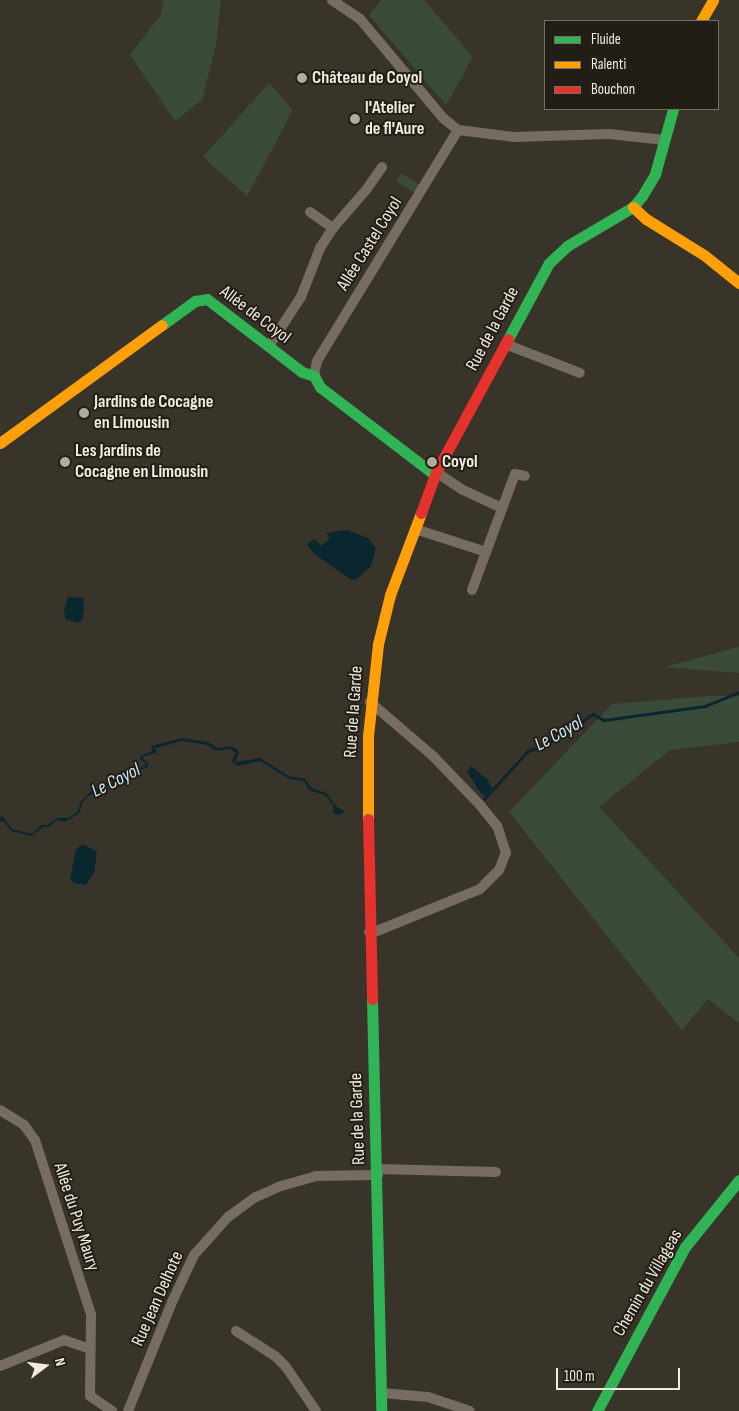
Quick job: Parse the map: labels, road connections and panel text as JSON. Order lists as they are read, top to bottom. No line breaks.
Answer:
{"streets":{"main road":["Allée de Coyol","Rue de la Garde","Chemin du Villageas"],"street":["Allée Castel Coyol","Allée du Puy Maury","Rue Jean Delhote"]},"crossings":[["Allée Castel Coyol","Allée de Coyol"],["Allée de Coyol","Rue de la Garde"],["Rue de la Garde","Rue Jean Delhote"]],"water":["Le Coyol"],"places":["Château de Coyol","l'Atelier de fl'Aure","Jardins de Cocagne en Limousin","Les Jardins de Cocagne en Limousin","Coyol"],"legend":["Fluide","Ralenti","Bouchon"],"scale_bar":"100 m","north":"right"}
